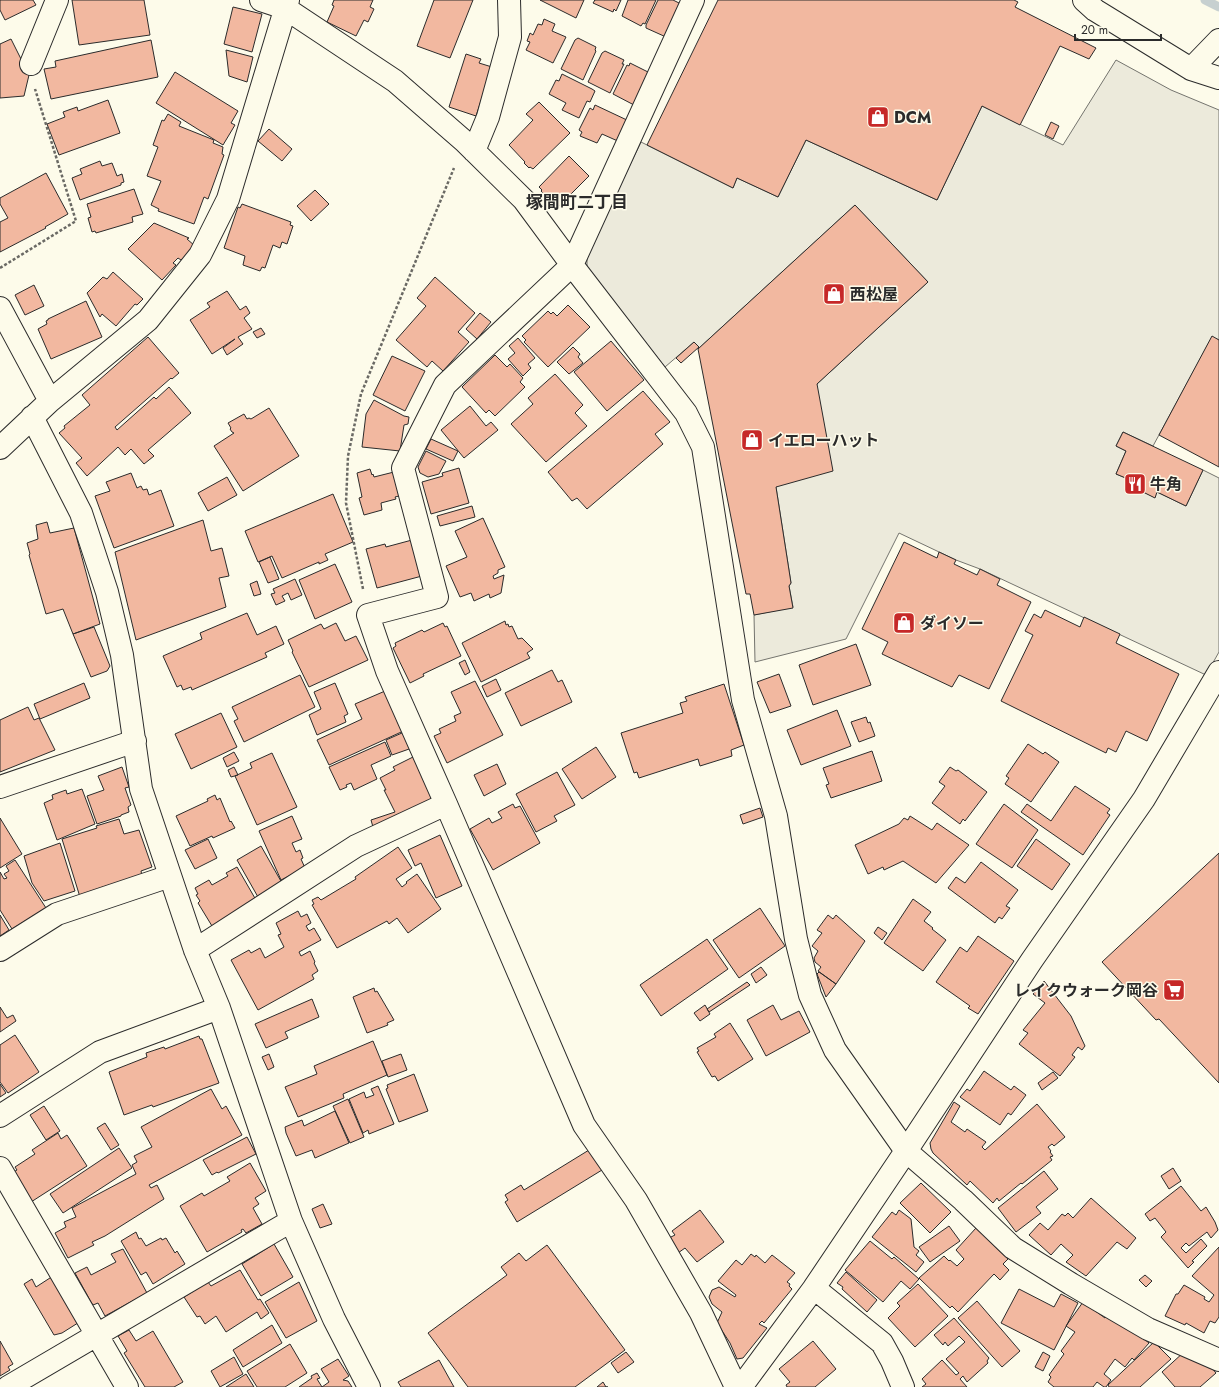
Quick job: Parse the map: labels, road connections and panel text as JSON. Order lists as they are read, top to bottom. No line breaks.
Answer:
{"districts":["塚間町二丁目"],"places":{"shop":["DCM","西松屋","イエローハット","ダイソー"],"restaurant":["牛角"],"supermarket":["レイクウォーク岡谷"]},"scale_bar":"20 m"}
